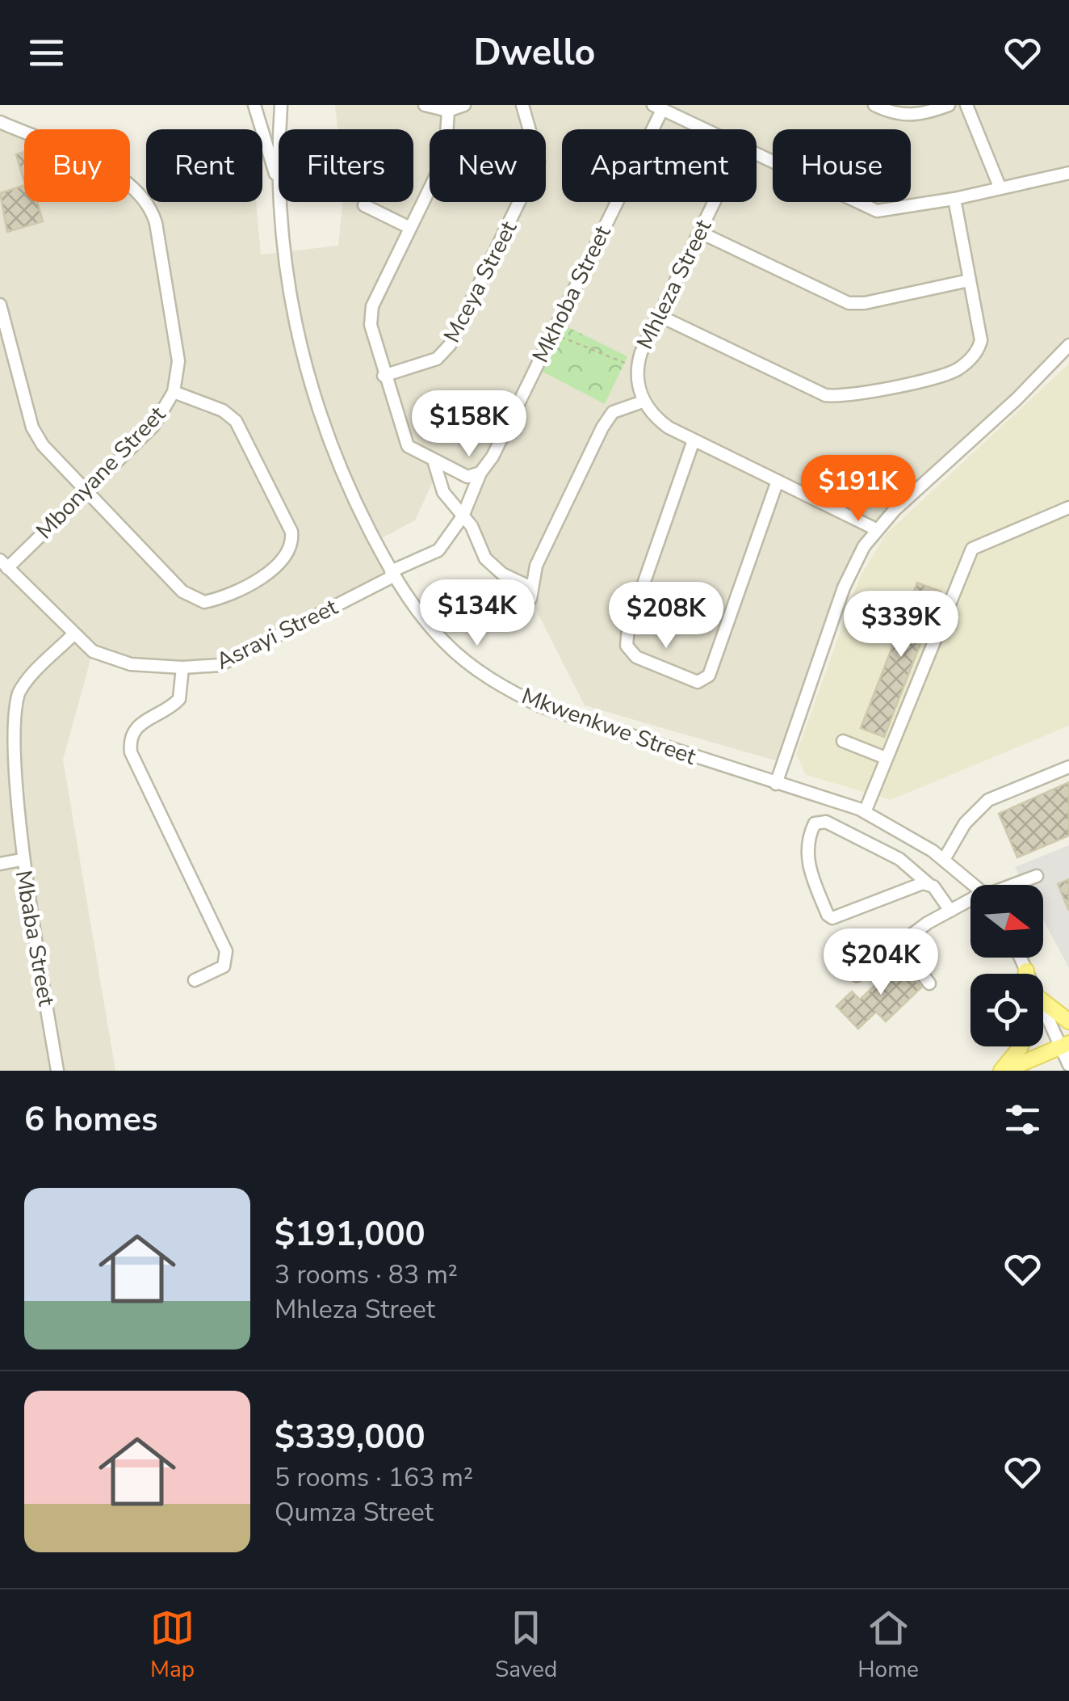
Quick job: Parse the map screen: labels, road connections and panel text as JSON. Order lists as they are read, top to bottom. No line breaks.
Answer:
{"streets":{"street":["Mceya Street","Mhleza Street","Mkhoba Street","Mbonyane Street","Asrayi Street","Mkwenkwe Street","Mbaba Street"]},"crossings":[["Mkhoba Street","Asrayi Street"],["Mbonyane Street","Asrayi Street"],["Asrayi Street","Mkwenkwe Street"],["Asrayi Street","Mbaba Street"]],"north":"right","page":{"header":"Dwello","chip":["Buy","Rent","Filters","New","Apartment","House"],"price":["$158K","$191K","$134K","$208K","$339K","$204K"],"heading":"6 homes","list":[{"name":"$191,000","note":"3 rooms · 83 m² · Mhleza Street"},{"name":"$339,000","note":"5 rooms · 163 m² · Qumza Street"}],"tabs":["Map","Saved","Home"]}}
